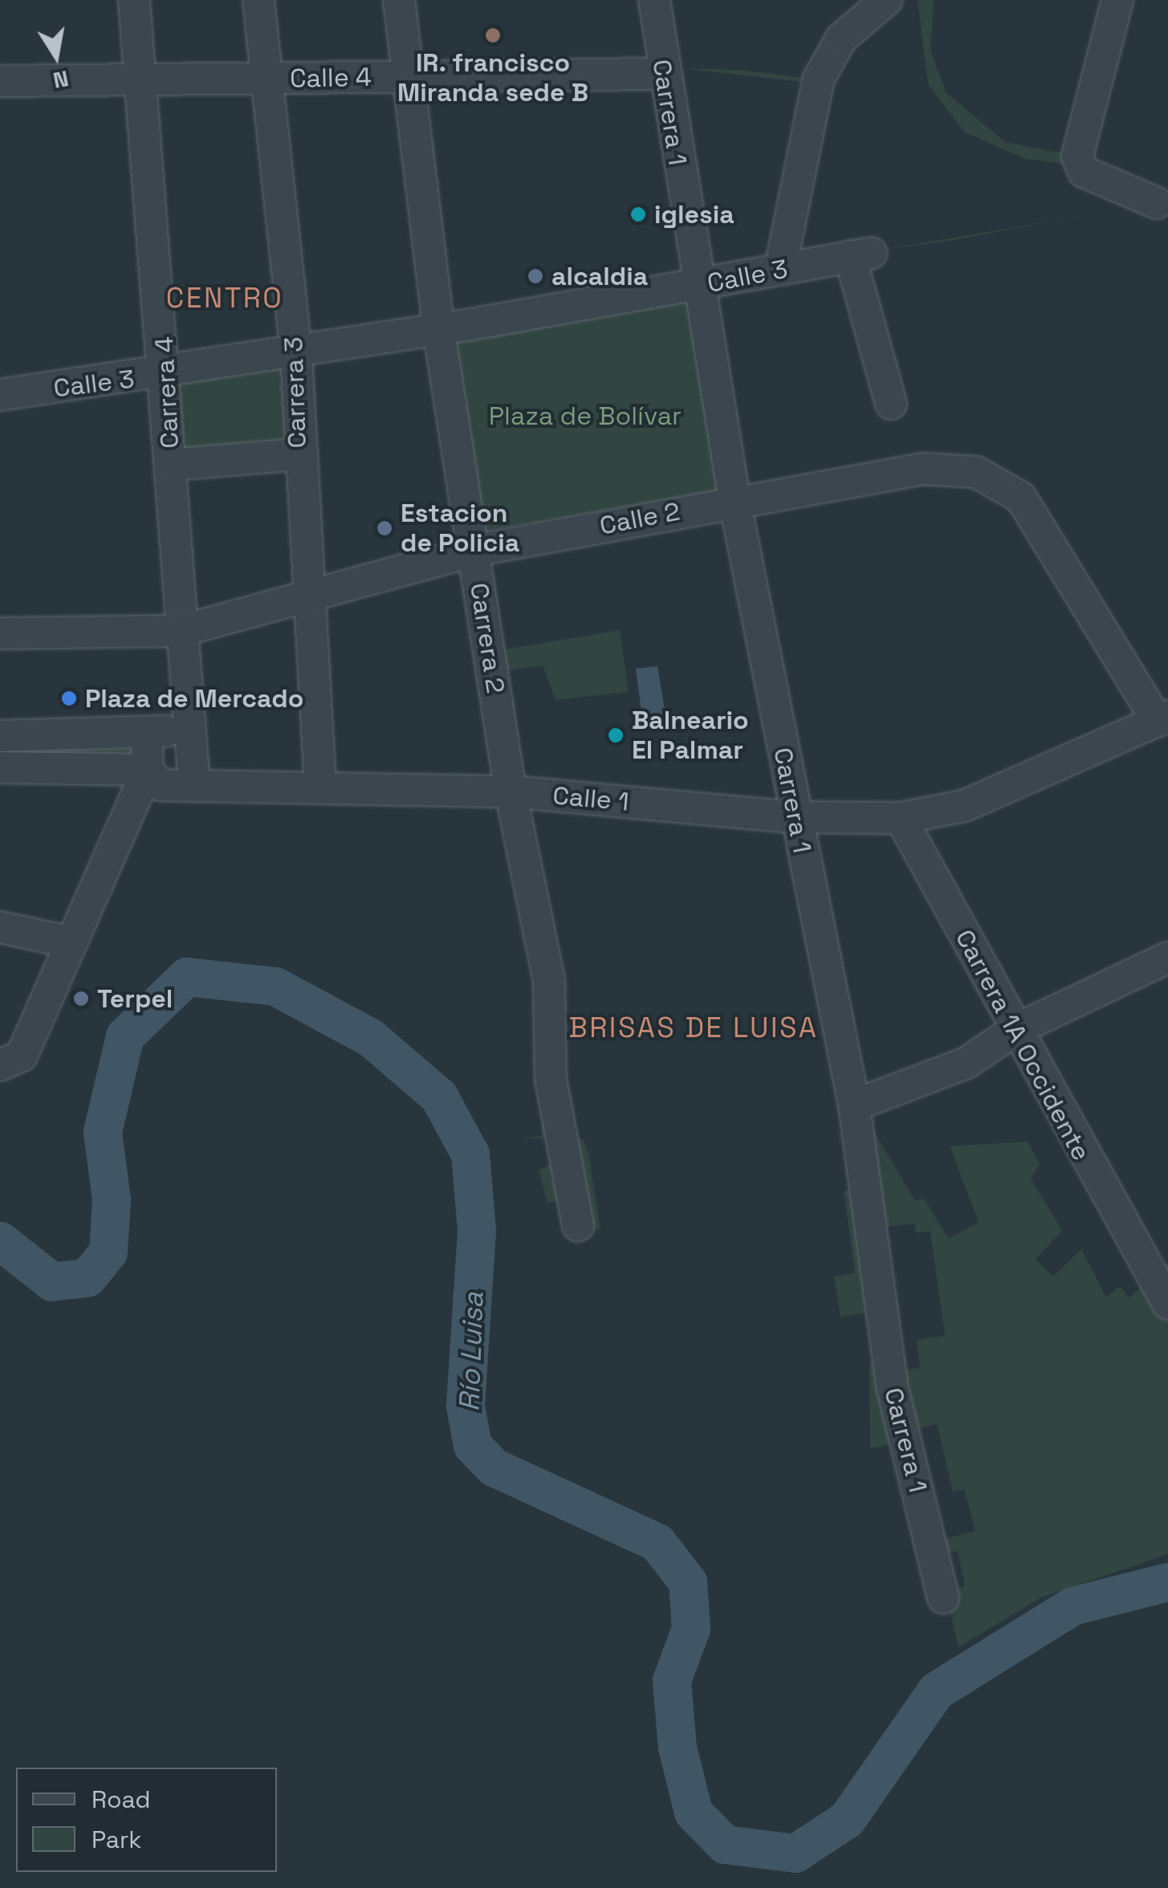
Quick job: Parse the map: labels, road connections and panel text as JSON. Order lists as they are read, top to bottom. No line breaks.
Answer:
{"streets":{"street":["Calle 4","Carrera 1","Calle 3","Carrera 4","Carrera 3","Calle 2","Carrera 2","Calle 1","Carrera 1A Occidente"]},"crossings":[["Calle 4","Carrera 1"],["Calle 4","Carrera 4"],["Calle 4","Carrera 3"],["Calle 4","Carrera 2"],["Carrera 1","Calle 3"],["Carrera 1","Calle 2"],["Carrera 1","Calle 1"],["Calle 3","Carrera 4"],["Calle 3","Carrera 3"],["Calle 3","Carrera 2"],["Carrera 4","Calle 2"],["Carrera 4","Calle 1"],["Carrera 3","Calle 2"],["Carrera 3","Calle 1"],["Calle 2","Carrera 2"],["Calle 2","Calle 1"],["Carrera 2","Calle 1"],["Calle 1","Carrera 1A Occidente"]],"districts":["CENTRO","BRISAS DE LUISA"],"water":["Río Luisa"],"parks":["Plaza de Bolívar"],"places":["IR. francisco Miranda sede B","iglesia","alcaldia","Estacion de Policia","Plaza de Mercado","Balneario El Palmar","Terpel"],"legend":["Road","Park"],"north":"bottom"}
